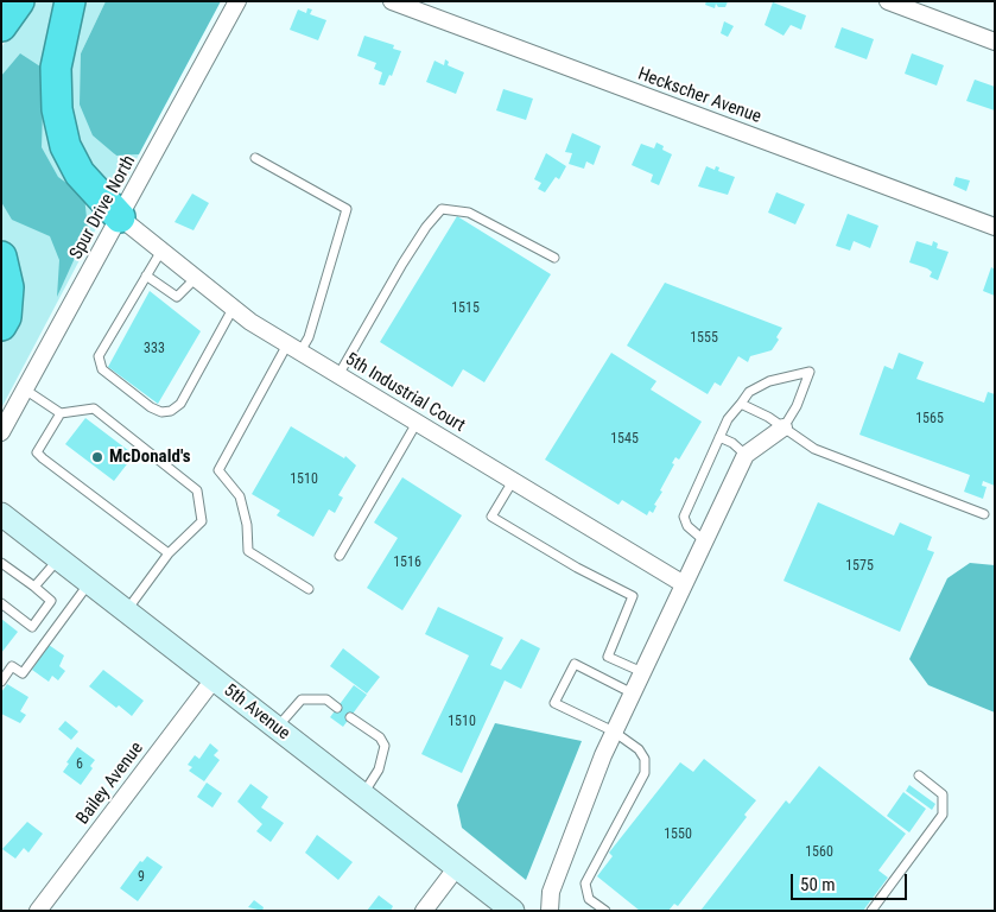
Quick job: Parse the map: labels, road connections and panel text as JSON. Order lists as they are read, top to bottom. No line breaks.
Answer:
{"streets":{"main road":["5th Avenue"],"street":["Heckscher Avenue","Spur Drive North","5th Industrial Court","Bailey Avenue"]},"crossings":[["Spur Drive North","5th Industrial Court"],["5th Avenue","Bailey Avenue"]],"places":["McDonald's"],"house_numbers":["1515","1555","333","1565","1545","1510","1516","1575","1510","6","1550","1560","9"],"scale_bar":"50 m"}
